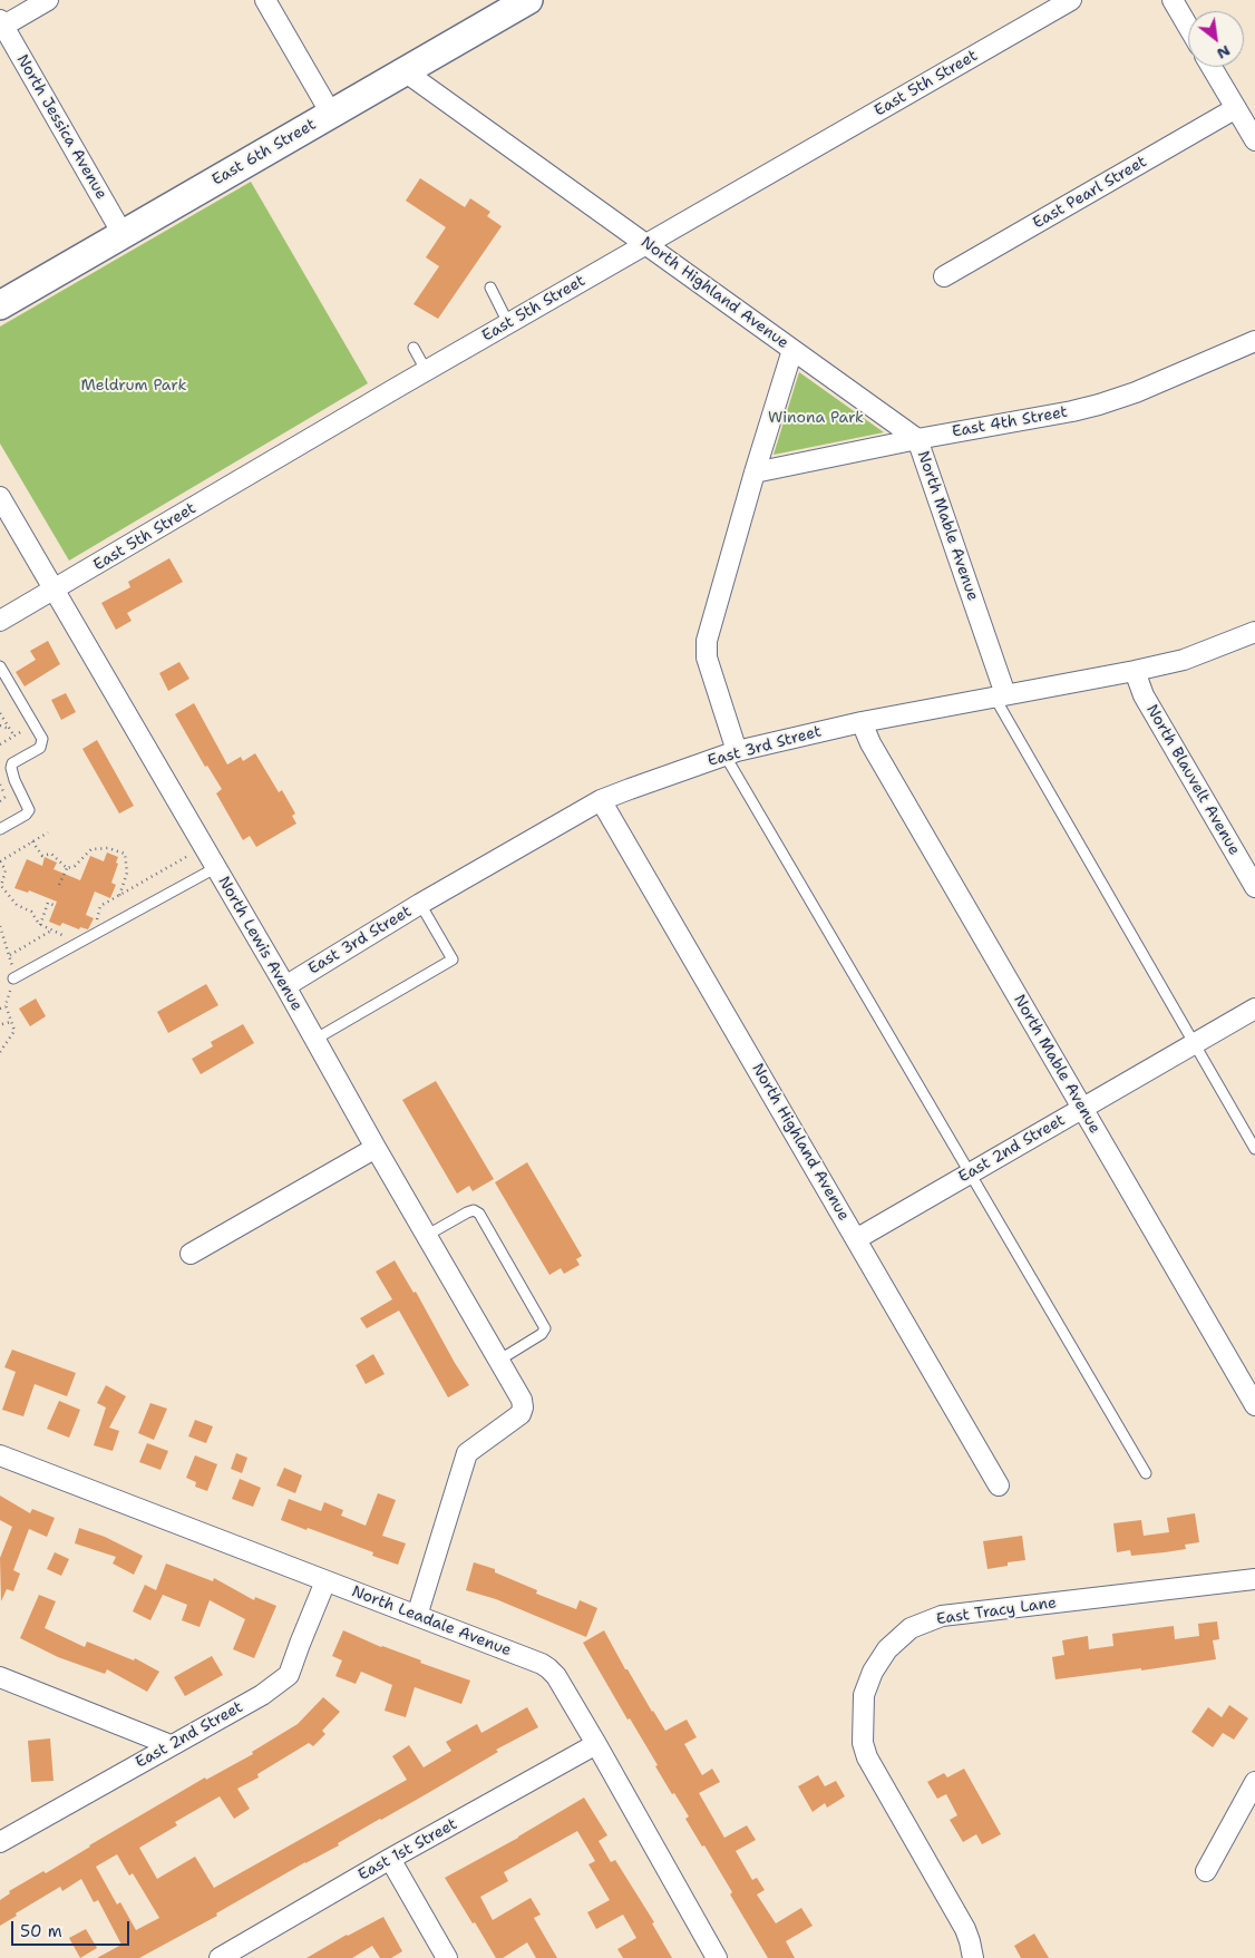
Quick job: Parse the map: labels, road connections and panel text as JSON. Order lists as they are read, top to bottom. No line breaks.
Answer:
{"streets":{"main road":["East 6th Street"],"street":["East 5th Street","North Jessica Avenue","East Pearl Street","North Highland Avenue","East 4th Street","North Mable Avenue","East 3rd Street","North Blauvelt Avenue","North Lewis Avenue","East 2nd Street","East Tracy Lane","North Leadale Avenue","East 1st Street"]},"crossings":[["East 5th Street","North Highland Avenue"],["East 5th Street","North Lewis Avenue"],["North Jessica Avenue","East 6th Street"],["East 6th Street","North Highland Avenue"],["North Highland Avenue","East 4th Street"],["North Highland Avenue","North Mable Avenue"],["North Highland Avenue","East 3rd Street"],["North Highland Avenue","East 2nd Street"],["East 4th Street","North Mable Avenue"],["North Mable Avenue","East 3rd Street"],["North Mable Avenue","East 2nd Street"],["East 3rd Street","North Blauvelt Avenue"],["East 3rd Street","North Lewis Avenue"],["North Lewis Avenue","North Leadale Avenue"],["East 2nd Street","North Leadale Avenue"],["North Leadale Avenue","East 1st Street"]],"parks":["Meldrum Park","Winona Park"],"scale_bar":"50 m","north":"bottom right"}
